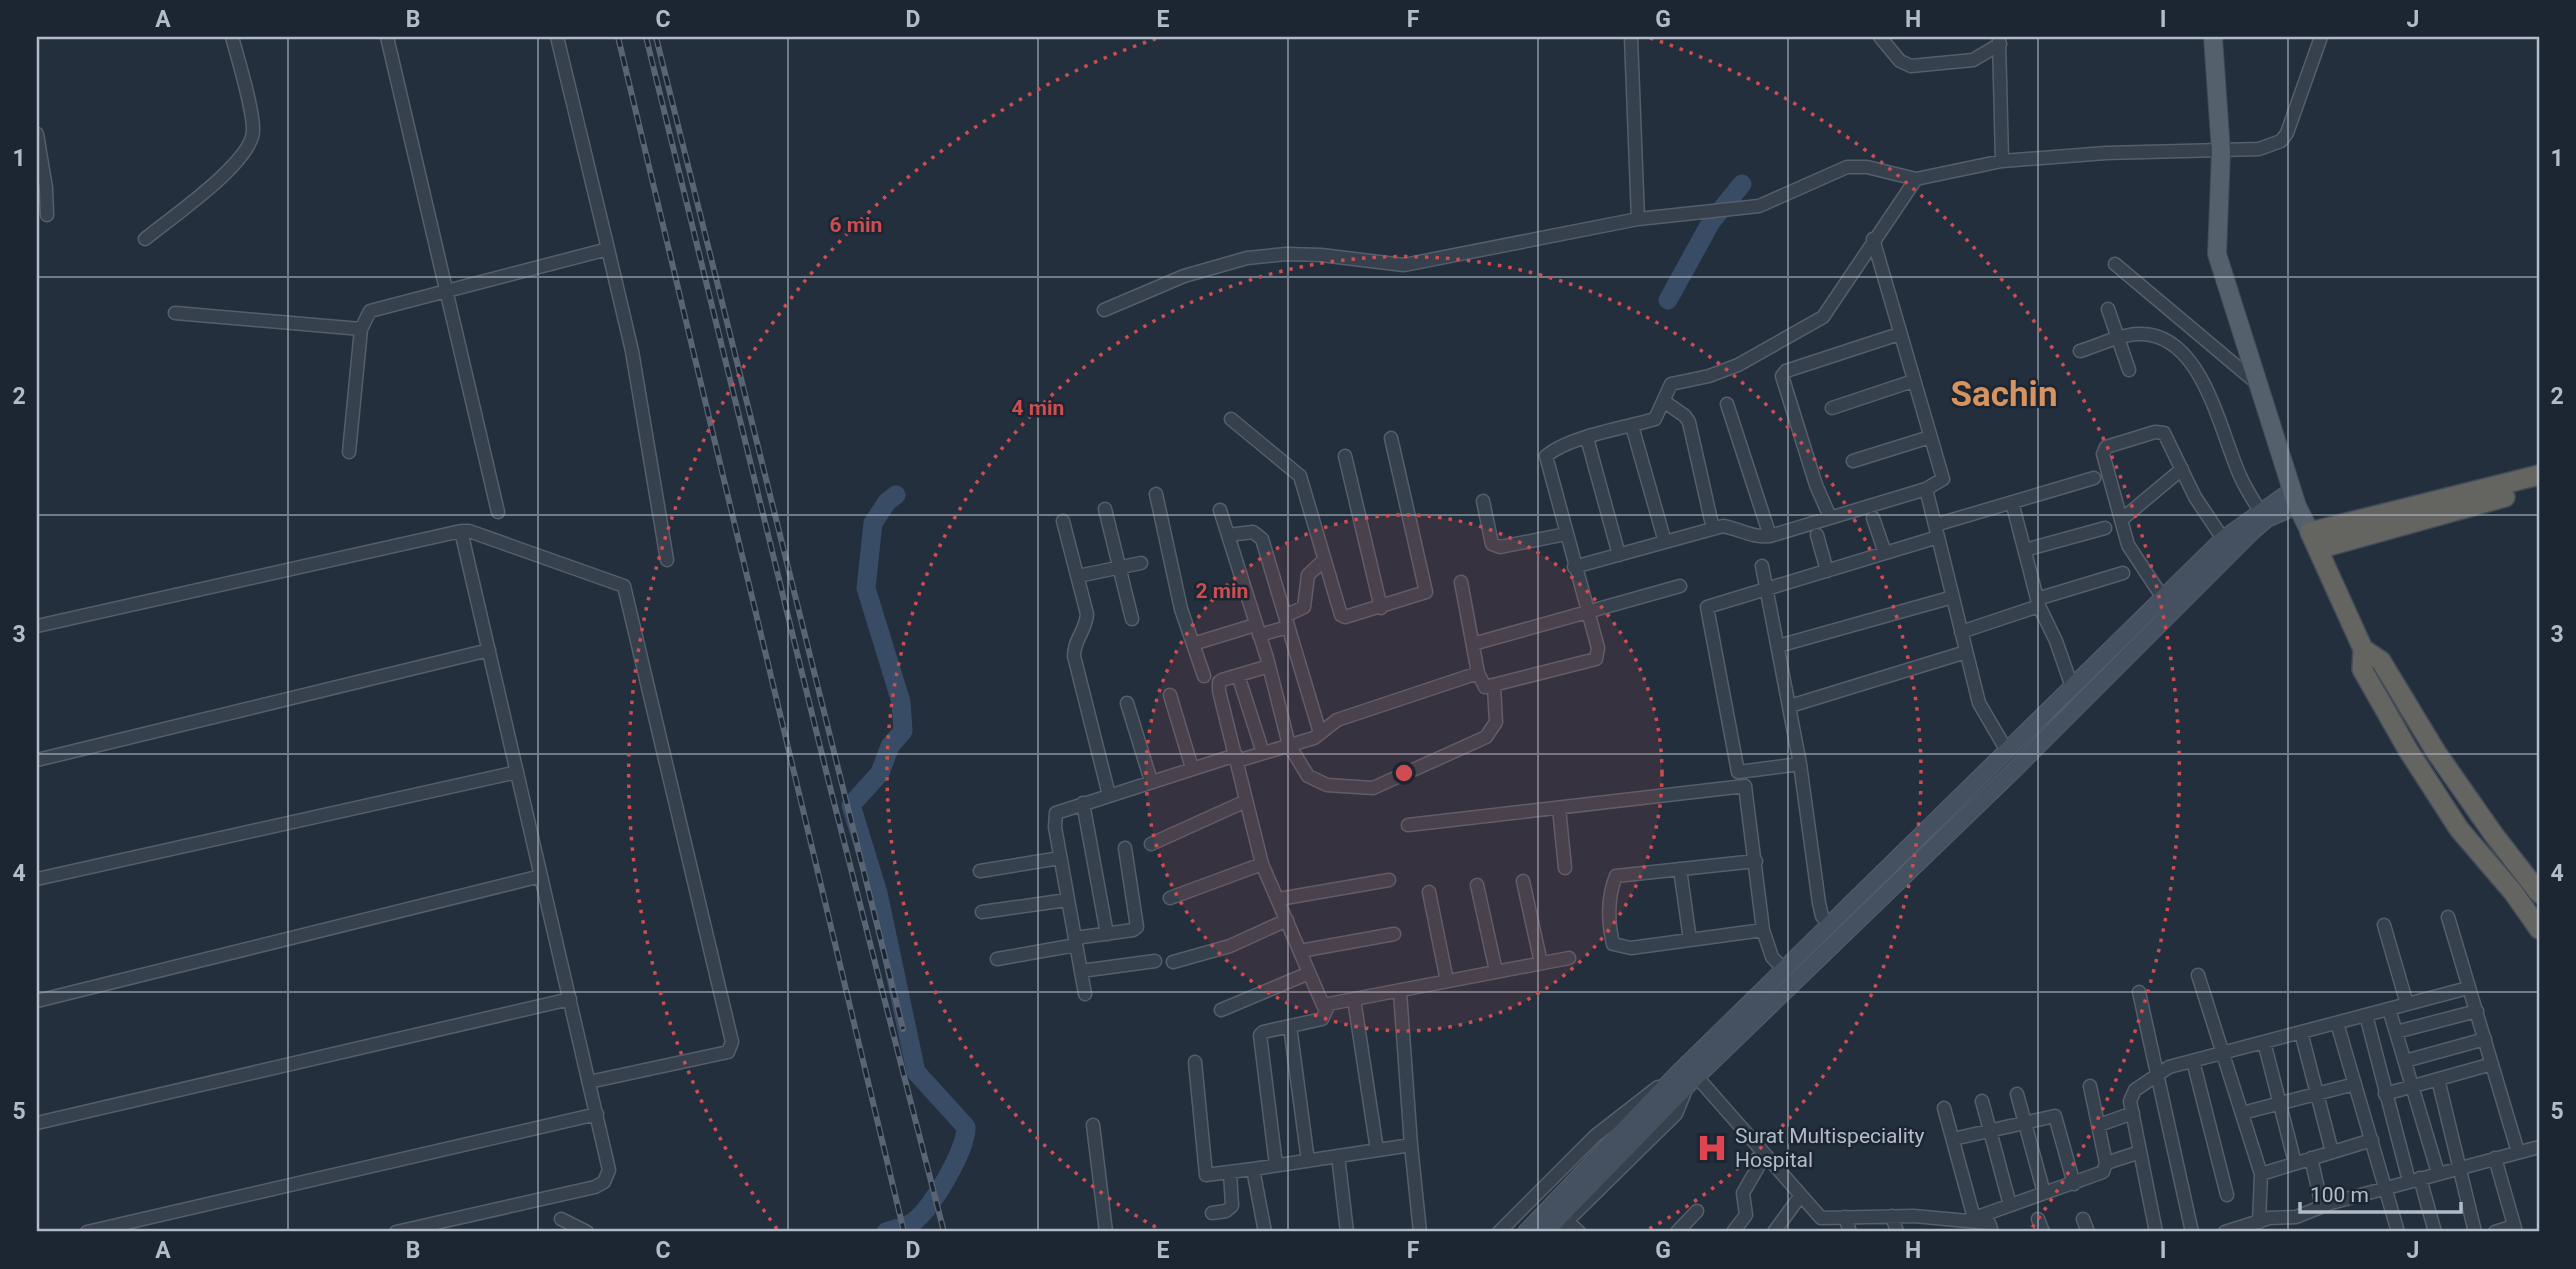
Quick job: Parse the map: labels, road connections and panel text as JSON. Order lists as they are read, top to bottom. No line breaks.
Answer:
{"districts":["Sachin"],"places":{"hospital":["Surat Multispeciality Hospital"]},"scale_bar":"100 m","grid":{"columns":["A","B","C","D","E","F","G","H","I","J"],"rows":["1","2","3","4","5"]},"rings":["6 min","4 min","2 min"]}
